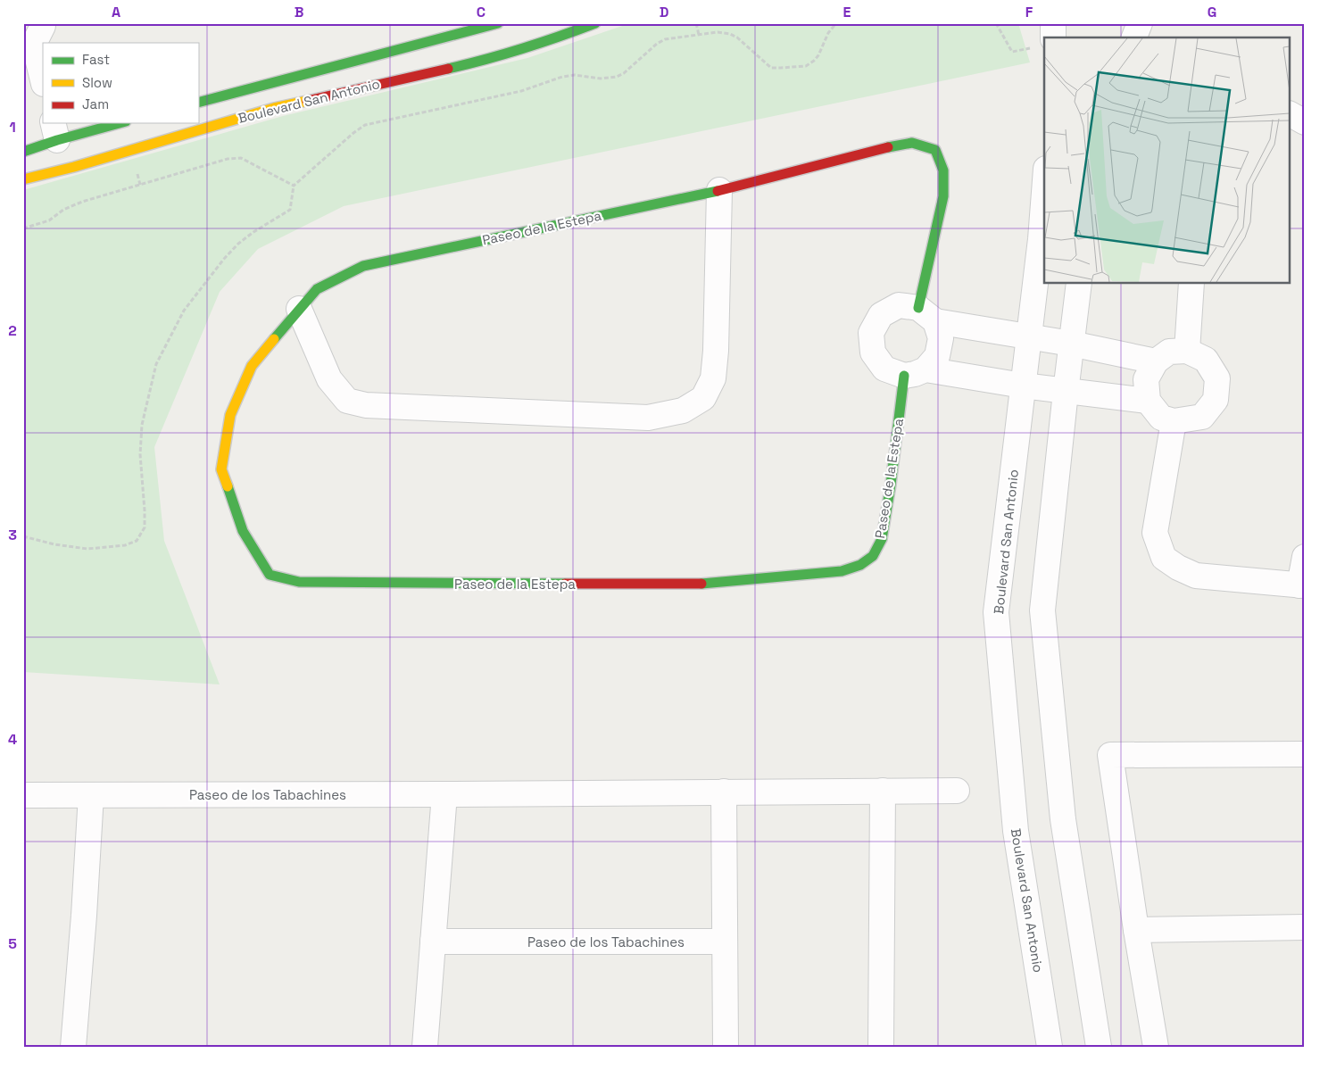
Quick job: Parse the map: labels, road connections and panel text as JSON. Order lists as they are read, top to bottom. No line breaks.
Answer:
{"streets":{"street":["Boulevard San Antonio","Paseo de la Estepa","Paseo de los Tabachines"]},"legend":["Fast","Slow","Jam"],"grid":{"columns":["A","B","C","D","E","F","G"],"rows":["1","2","3","4","5"]}}
